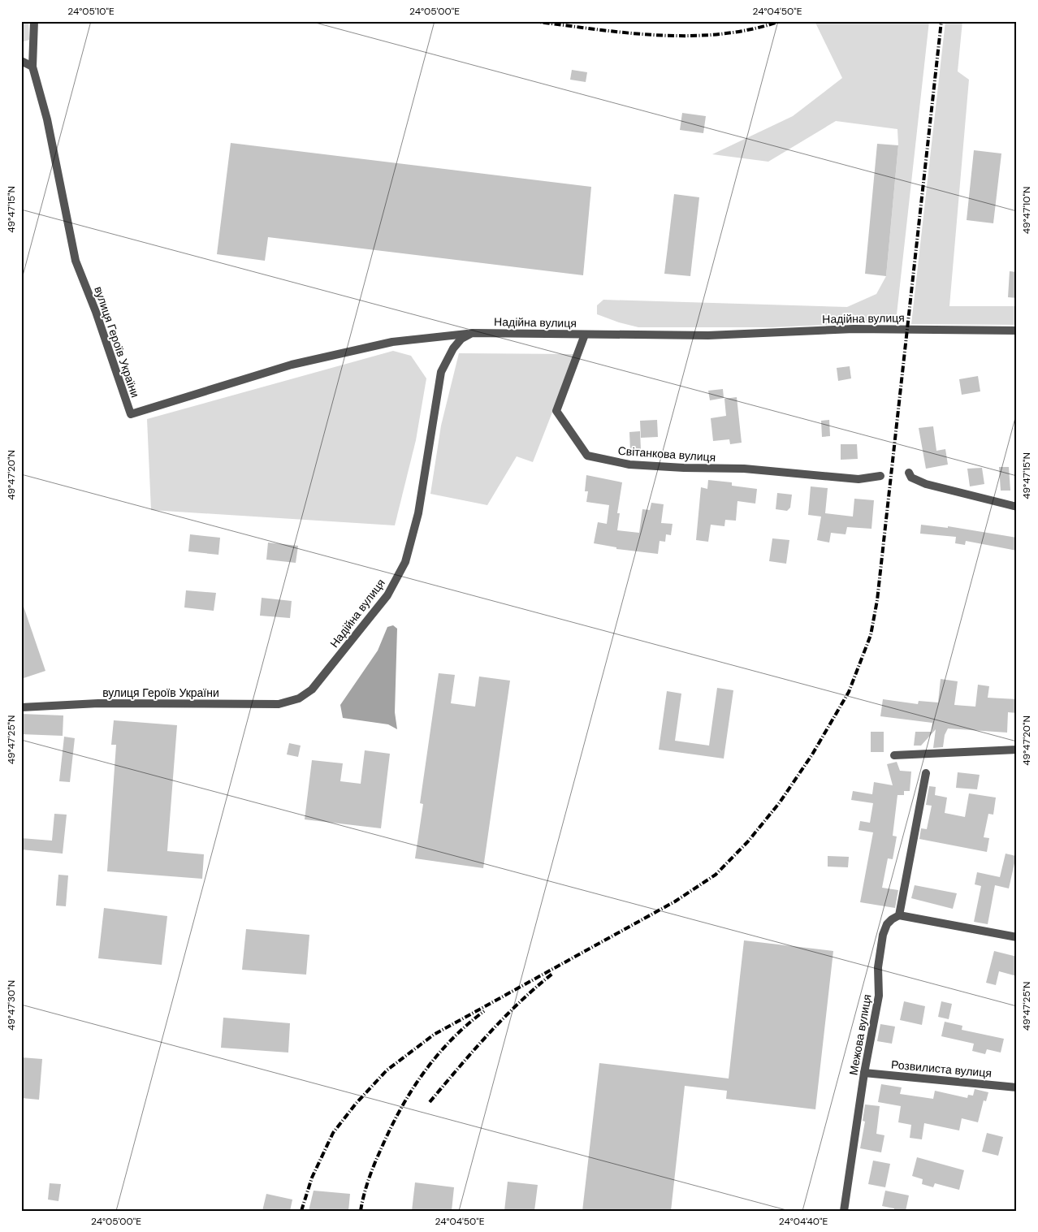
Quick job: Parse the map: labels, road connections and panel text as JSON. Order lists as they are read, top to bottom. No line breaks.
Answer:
{"streets":{"street":["Надійна вулиця","вулиця Героїв України","Світанкова вулиця","Межова вулиця","Розвилиста вулиця"]},"crossings":[["Надійна вулиця","вулиця Героїв України"],["Надійна вулиця","Світанкова вулиця"],["Межова вулиця","Розвилиста вулиця"]],"coordinates":["24°05'10\"E","24°05'00\"E","24°04'50\"E","49°47'15\"N","49°47'10\"N","49°47'20\"N","49°47'25\"N","49°47'30\"N","24°04'40\"E"]}
